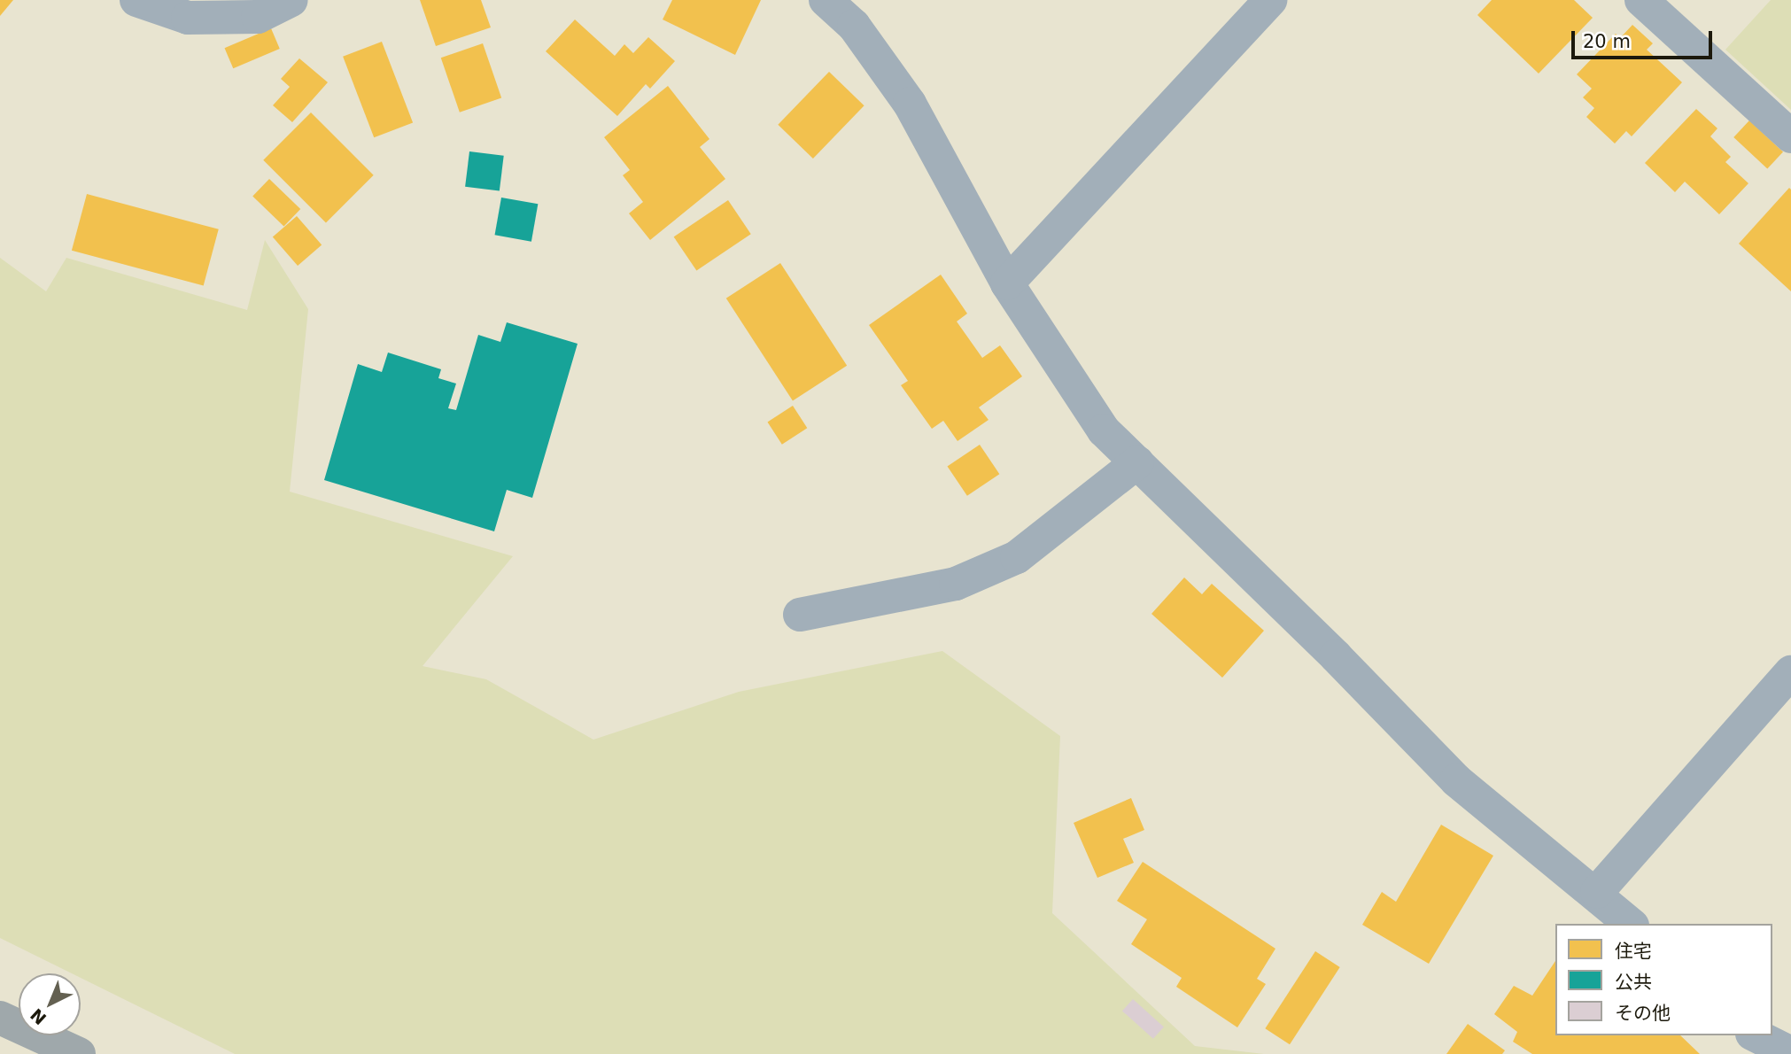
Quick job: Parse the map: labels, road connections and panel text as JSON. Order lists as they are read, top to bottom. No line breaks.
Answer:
{"legend":["住宅","公共","その他"],"scale_bar":"20 m","north":"bottom left"}
